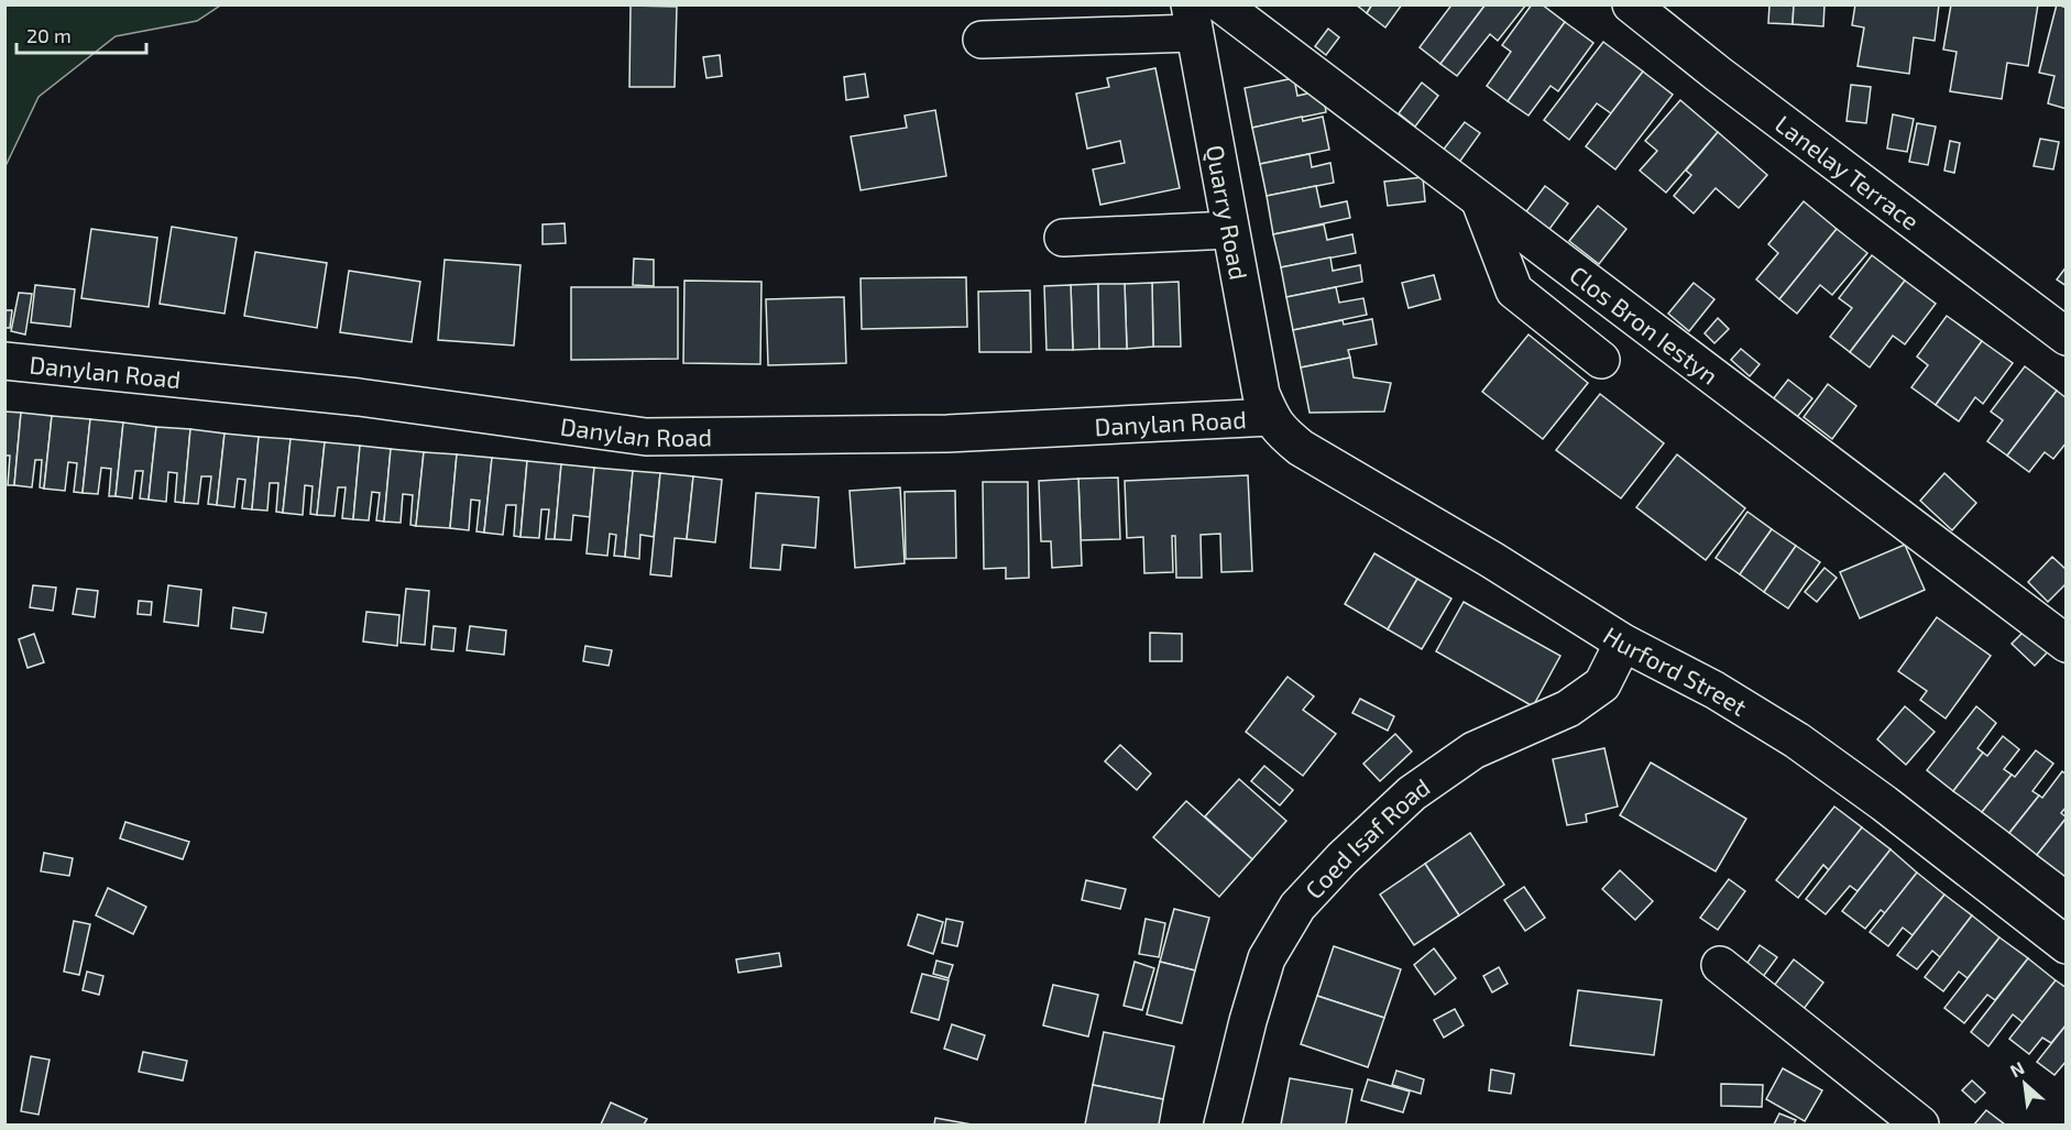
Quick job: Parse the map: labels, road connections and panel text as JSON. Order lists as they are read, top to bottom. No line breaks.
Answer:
{"streets":{"street":["Lanelay Terrace","Quarry Road","Clos Bron Iestyn","Danylan Road","Hurford Street","Coed Isaf Road"]},"crossings":[["Quarry Road","Danylan Road"],["Quarry Road","Hurford Street"],["Danylan Road","Hurford Street"],["Hurford Street","Coed Isaf Road"]],"scale_bar":"20 m","north":"top left"}
